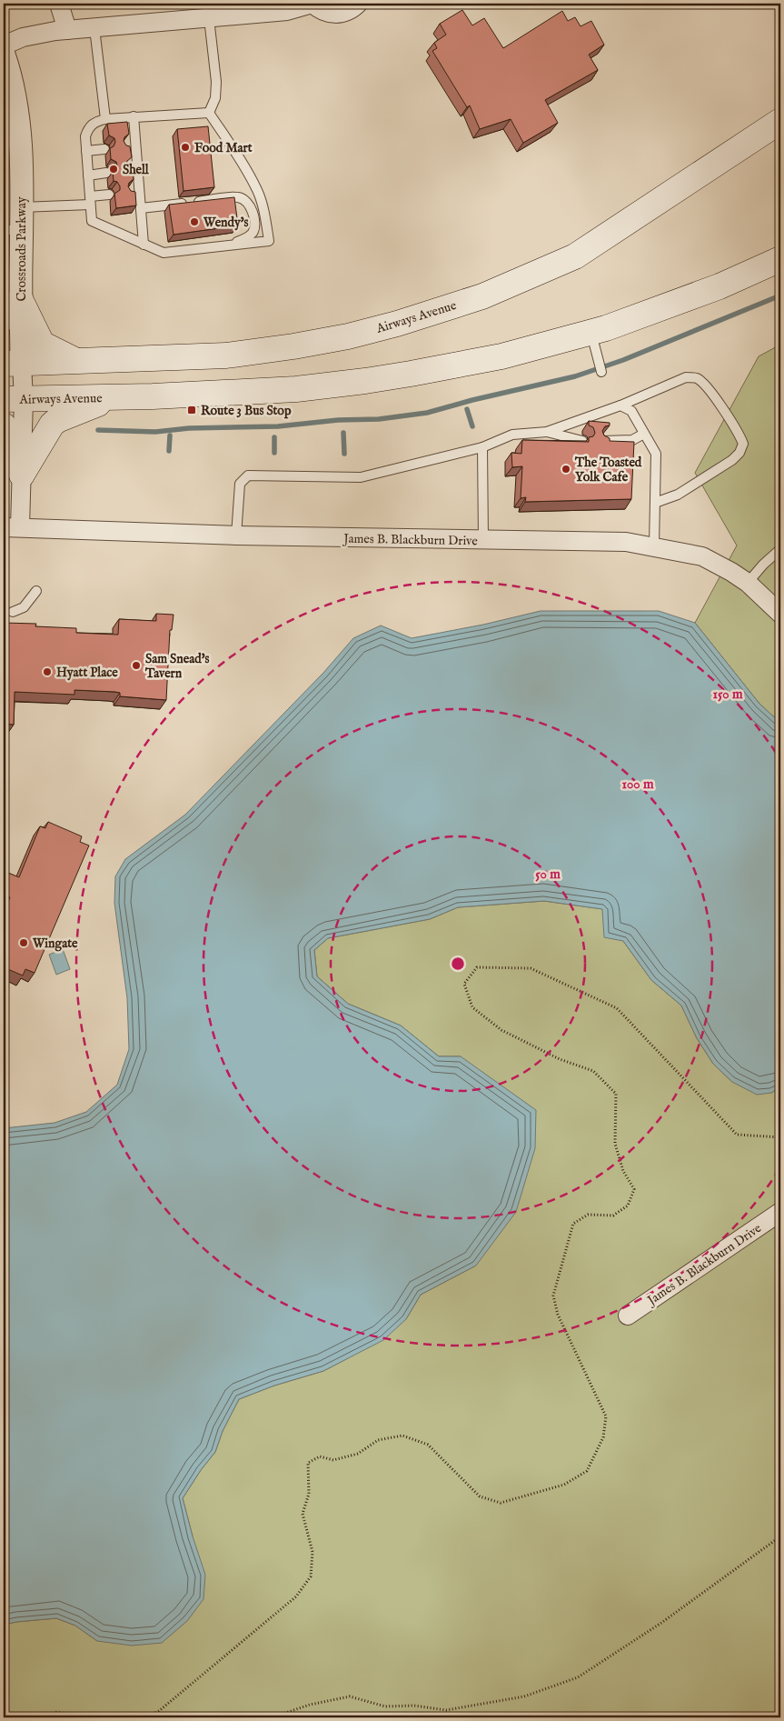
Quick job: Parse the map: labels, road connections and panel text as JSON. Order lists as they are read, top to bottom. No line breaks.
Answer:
{"streets":{"main road":["Airways Avenue"],"street":["Crossroads Parkway","James B. Blackburn Drive"]},"crossings":[["Crossroads Parkway","Airways Avenue"]],"places":{"other":["Food Mart","Shell","Wendy's","The Toasted Yolk Cafe","Sam Snead's Tavern","Hyatt Place","Wingate"],"transit":["Route 3 Bus Stop"]},"rings":["150 m","100 m","50 m"]}
